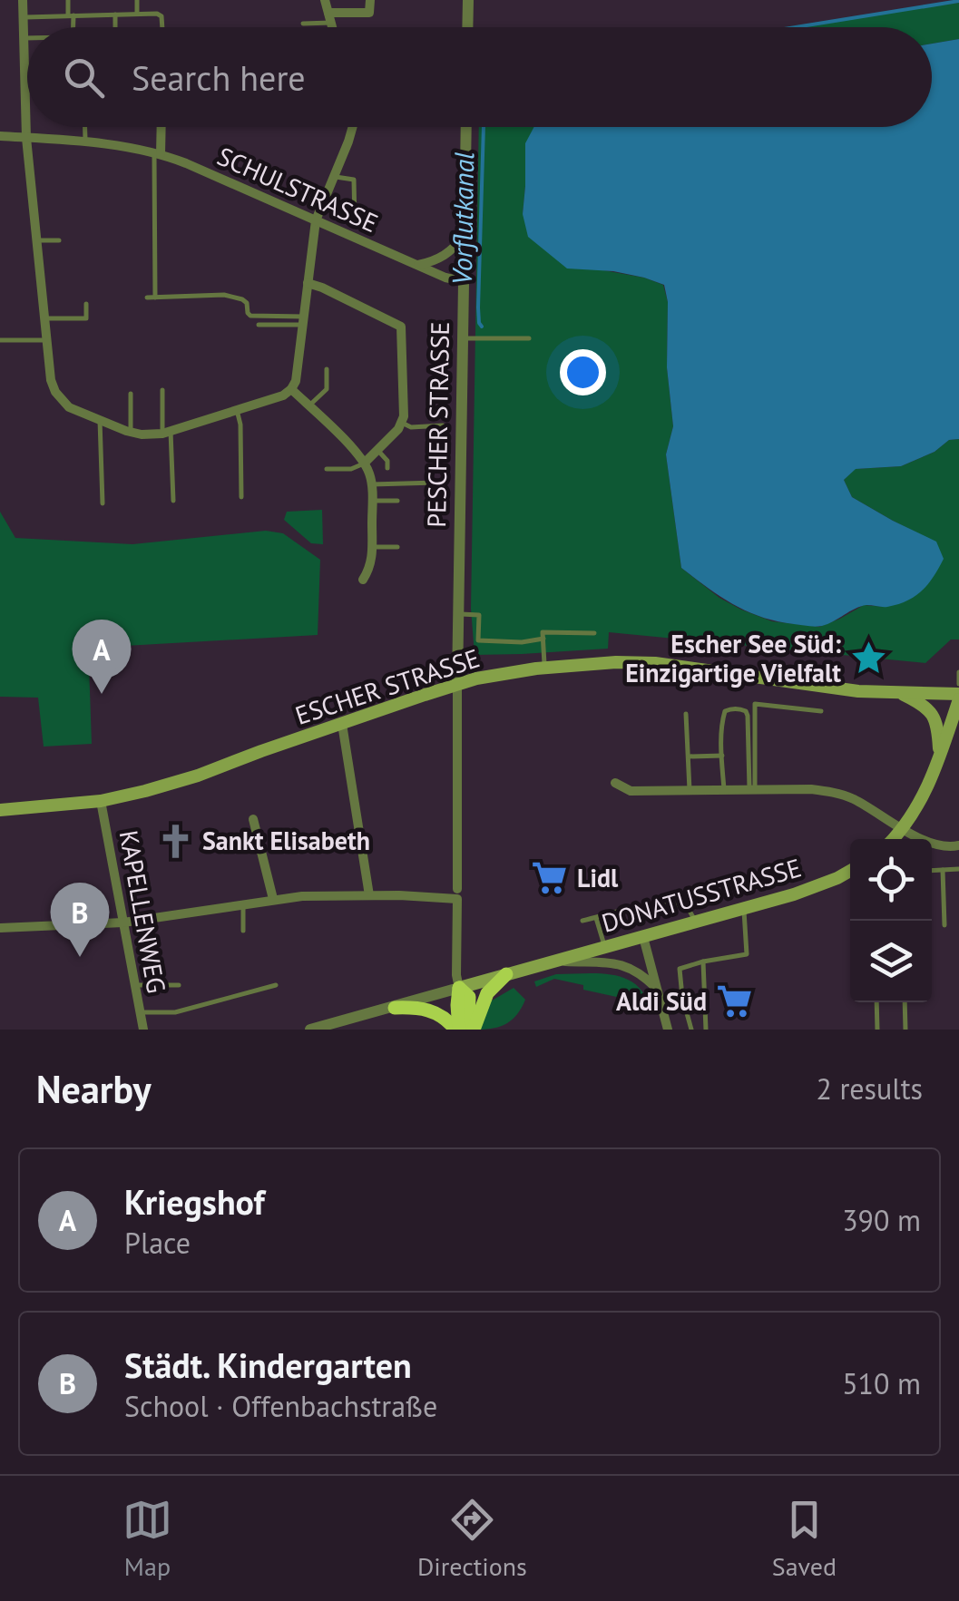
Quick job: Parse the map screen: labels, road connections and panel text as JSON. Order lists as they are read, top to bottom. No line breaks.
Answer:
{"streets":{"main road":["ESCHER STRASSE","DONATUSSTRASSE"],"street":["SCHULSTRASSE","PESCHER STRASSE","KAPELLENWEG"]},"crossings":[["SCHULSTRASSE","PESCHER STRASSE"],["PESCHER STRASSE","ESCHER STRASSE"],["ESCHER STRASSE","KAPELLENWEG"]],"water":["Vorflutkanal"],"places":{"place":["Escher See Süd: Einzigartige Vielfalt"],"church":["Sankt Elisabeth"],"supermarket":["Lidl","Aldi Süd"]},"page":{"search":"Search here","pins":["A","B"],"heading":["Nearby","2 results"],"list":[{"mark":"A","name":"Kriegshof","note":"Place","value":"390 m"},{"mark":"B","name":"Städt. Kindergarten","note":"School · Offenbachstraße","value":"510 m"}],"nav":["Map","Directions","Saved"]}}
